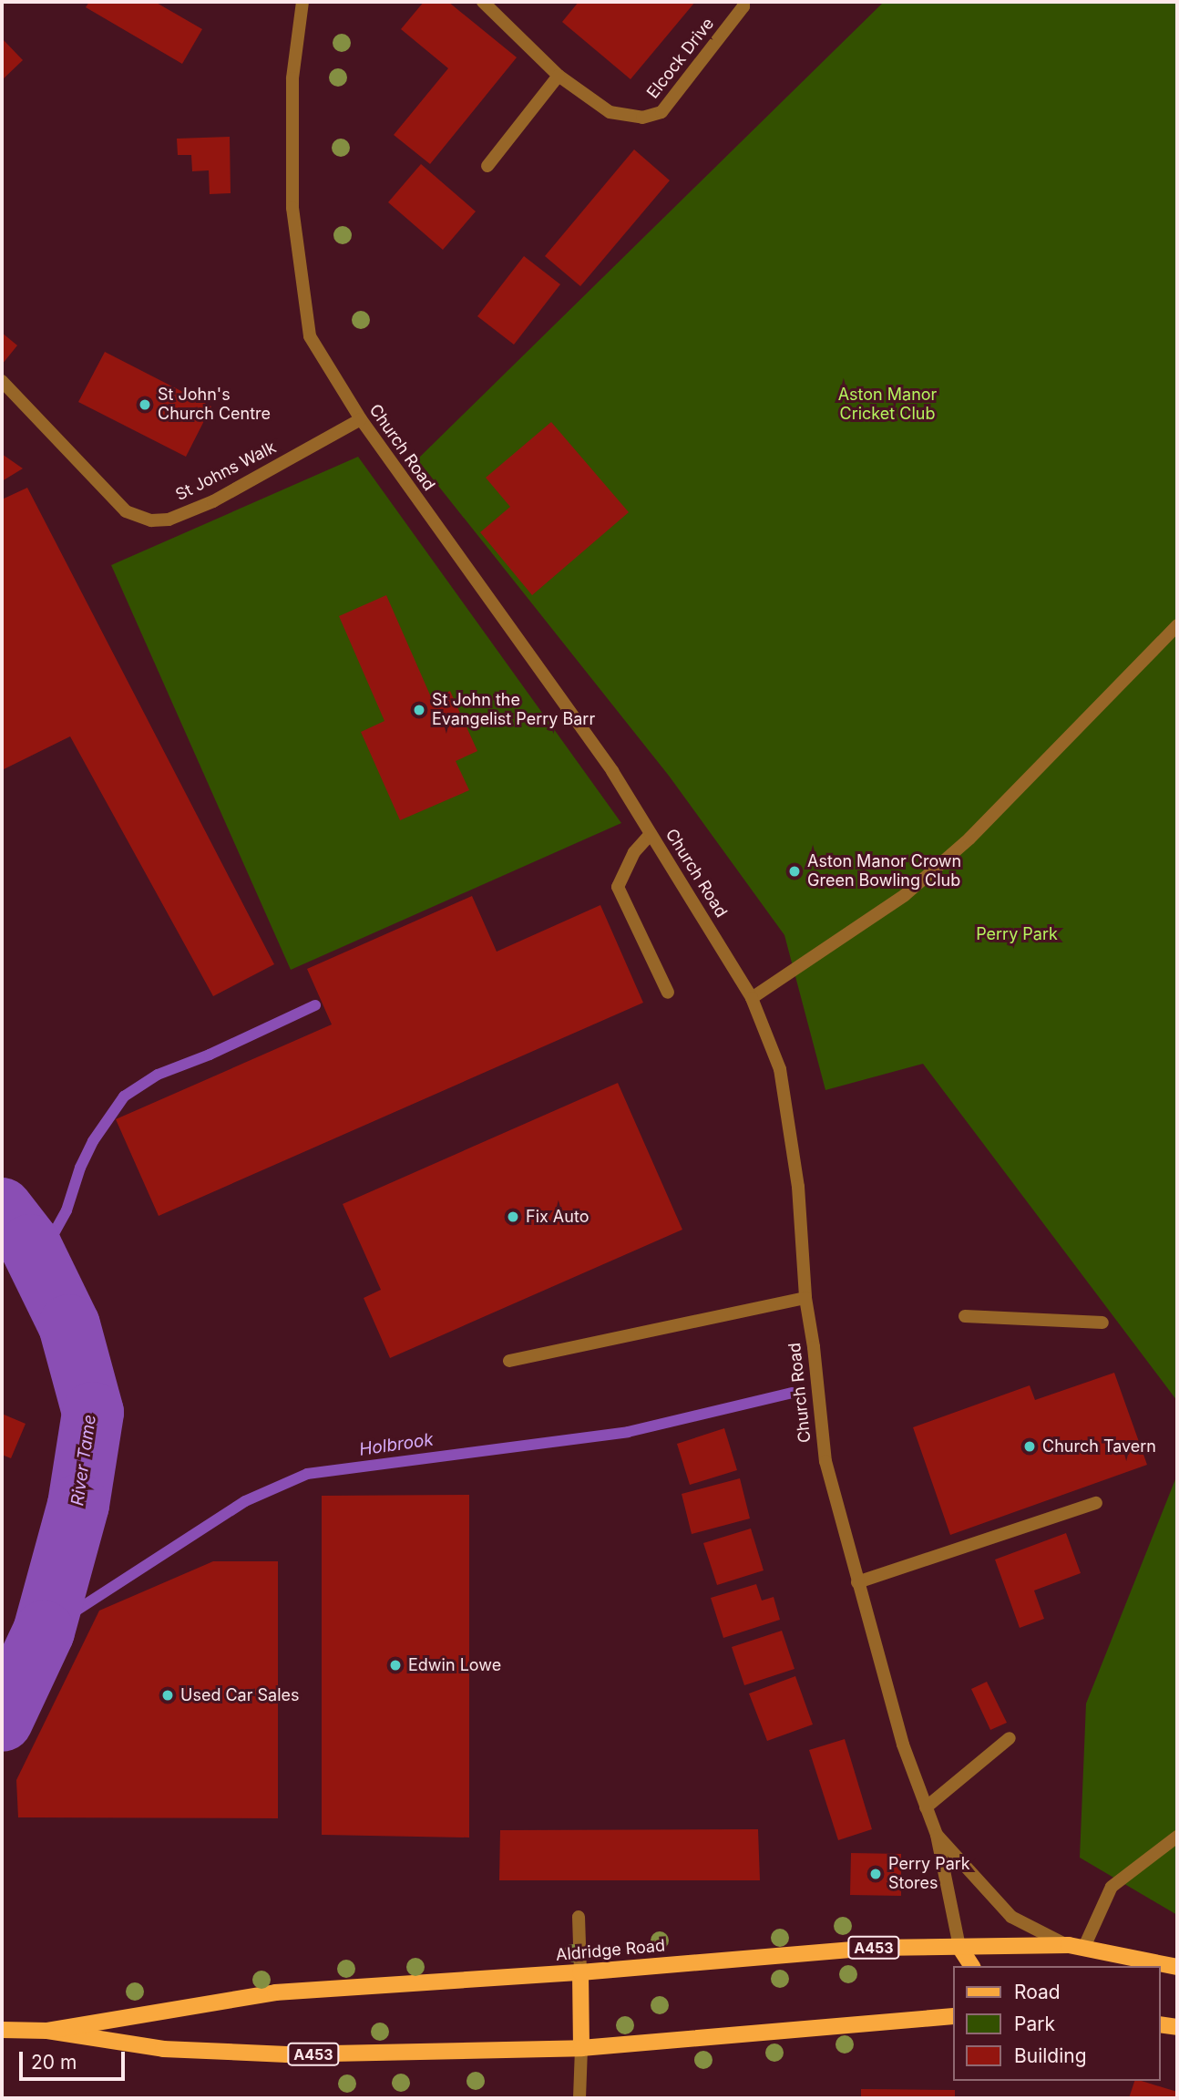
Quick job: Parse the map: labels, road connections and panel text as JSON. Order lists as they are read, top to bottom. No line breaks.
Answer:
{"streets":{"main road":["A453","Aldridge Road"],"street":["Elcock Drive","Church Road","St Johns Walk"]},"crossings":[["Church Road","St Johns Walk"],["Church Road","Aldridge Road"]],"water":["Holbrook","River Tame"],"parks":["Aston Manor Cricket Club","Perry Park"],"places":["St John's Church Centre","St John the Evangelist Perry Barr","Aston Manor Crown Green Bowling Club","Fix Auto","Church Tavern","Edwin Lowe","Used Car Sales","Perry Park Stores"],"legend":["Road","Park","Building"],"scale_bar":"20 m"}
